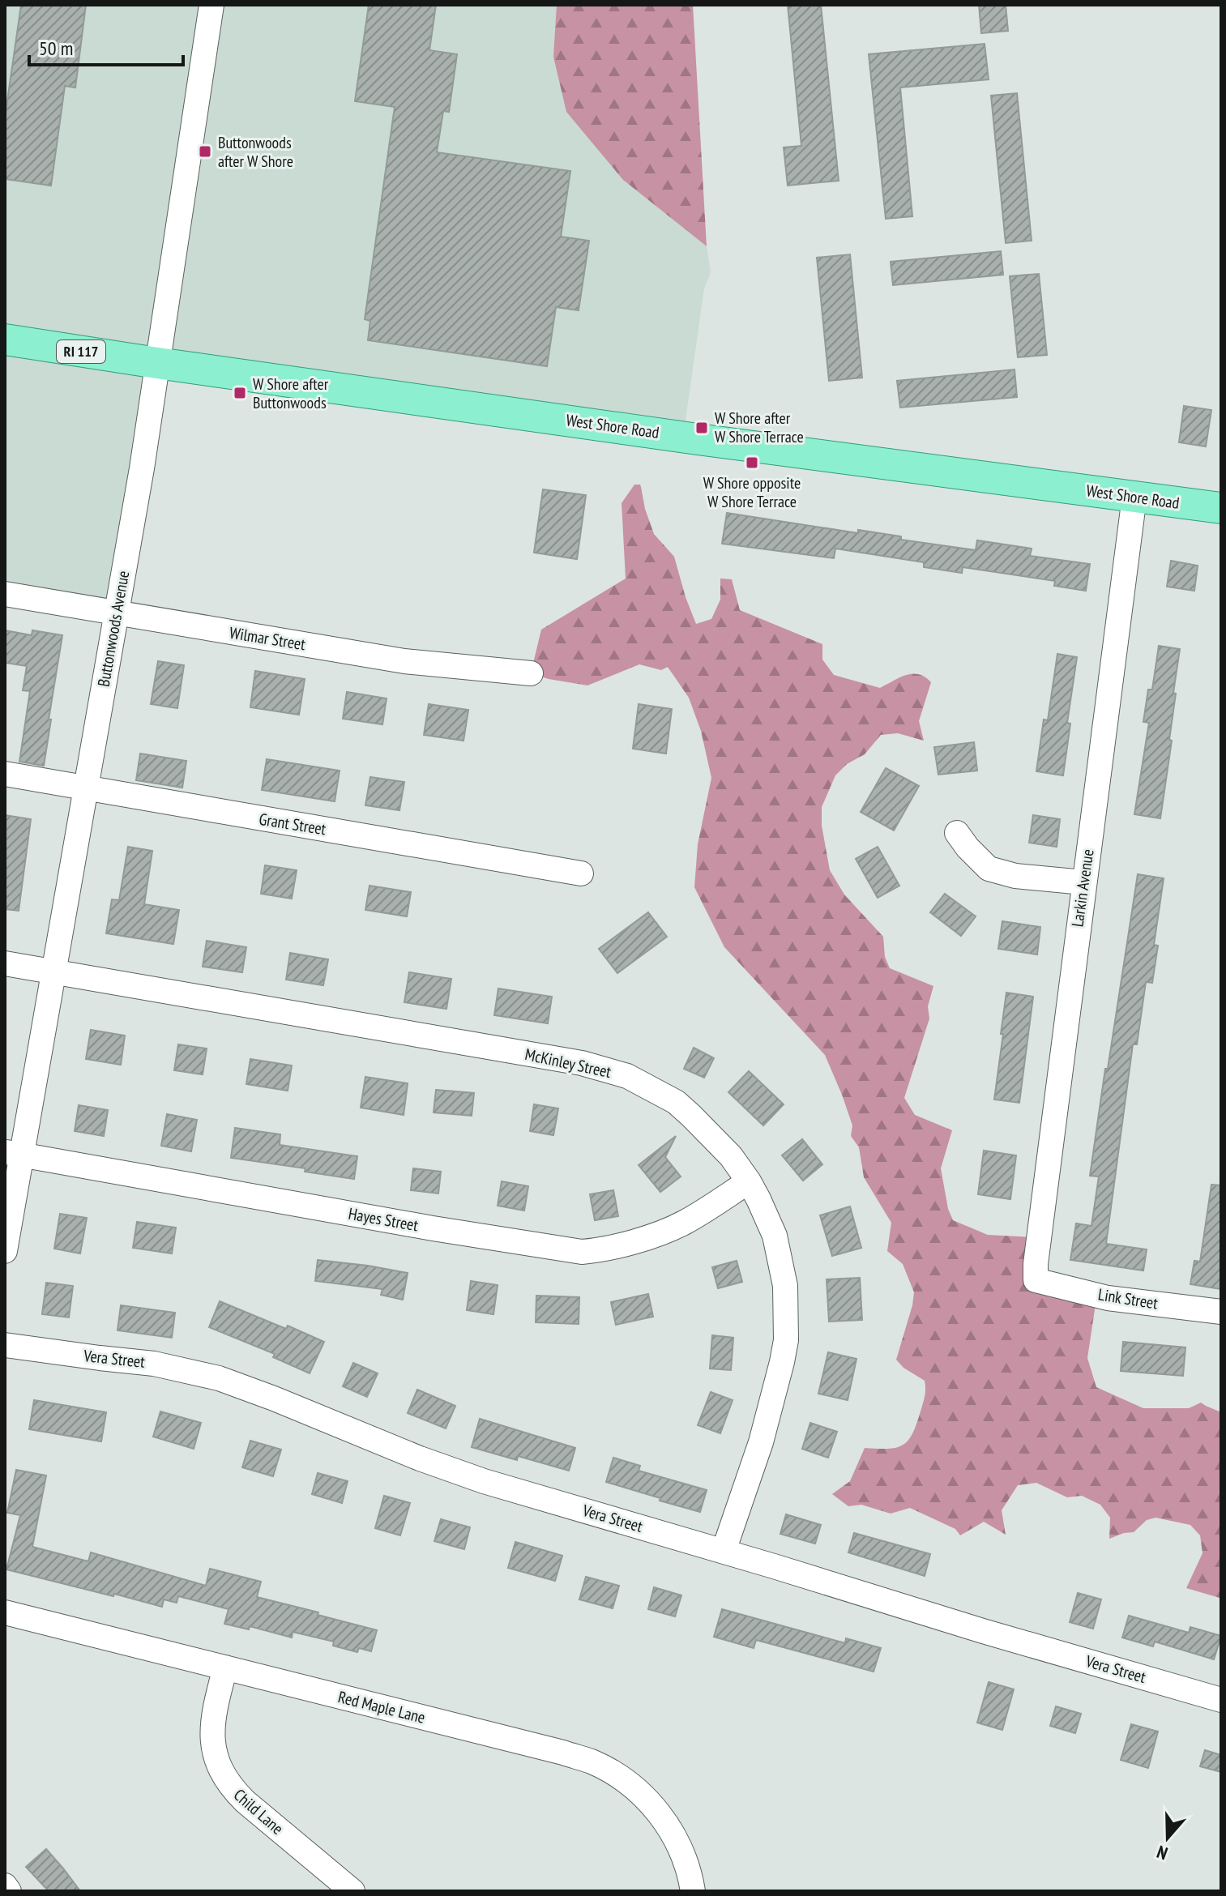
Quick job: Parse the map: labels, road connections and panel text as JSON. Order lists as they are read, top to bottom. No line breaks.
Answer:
{"streets":{"main road":["RI 117","West Shore Road"],"street":["Buttonwoods Avenue","Wilmar Street","Grant Street","Larkin Avenue","McKinley Street","Hayes Street","Link Street","Vera Street","Red Maple Lane","Child Lane"]},"crossings":[["West Shore Road","Buttonwoods Avenue"],["West Shore Road","Larkin Avenue"],["Buttonwoods Avenue","Wilmar Street"],["Buttonwoods Avenue","Grant Street"],["Buttonwoods Avenue","McKinley Street"],["Buttonwoods Avenue","Hayes Street"],["Larkin Avenue","Link Street"],["McKinley Street","Hayes Street"],["McKinley Street","Vera Street"],["Red Maple Lane","Child Lane"]],"places":{"transit":["Buttonwoods after W Shore","W Shore after Buttonwoods","W Shore after W Shore Terrace","W Shore opposite W Shore Terrace"]},"scale_bar":"50 m","north":"bottom"}
